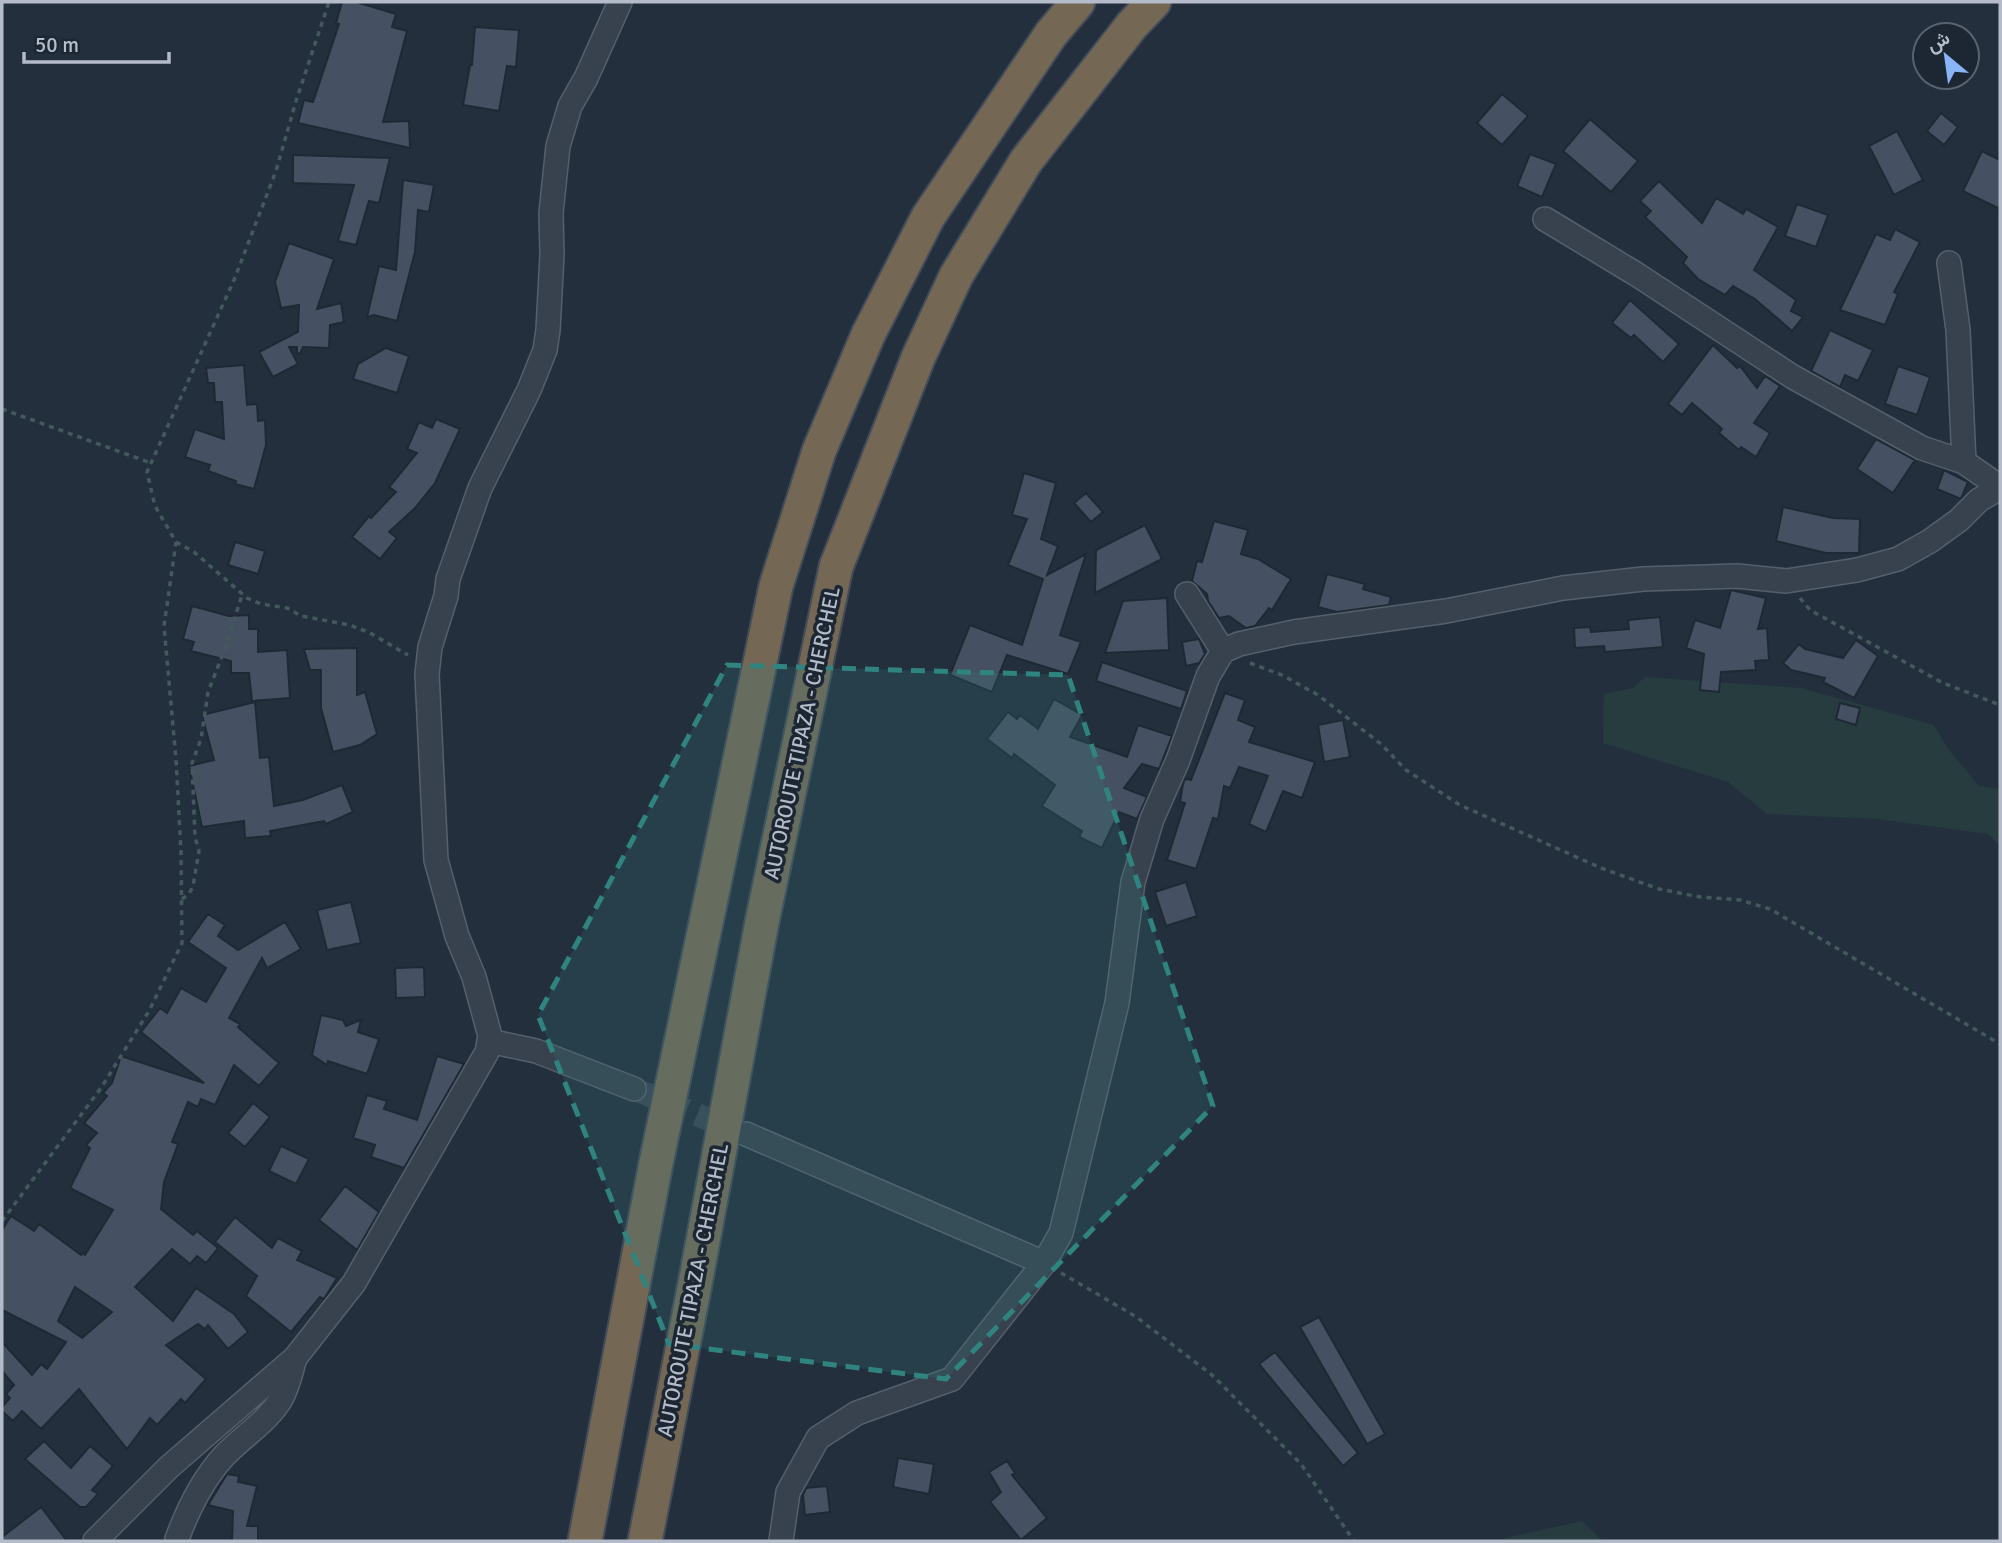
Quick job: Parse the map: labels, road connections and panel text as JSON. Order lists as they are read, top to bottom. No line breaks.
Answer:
{"streets":{"highway":["AUTOROUTE TIPAZA - CHERCHEL"]},"scale_bar":"50 m","north":"top left"}
